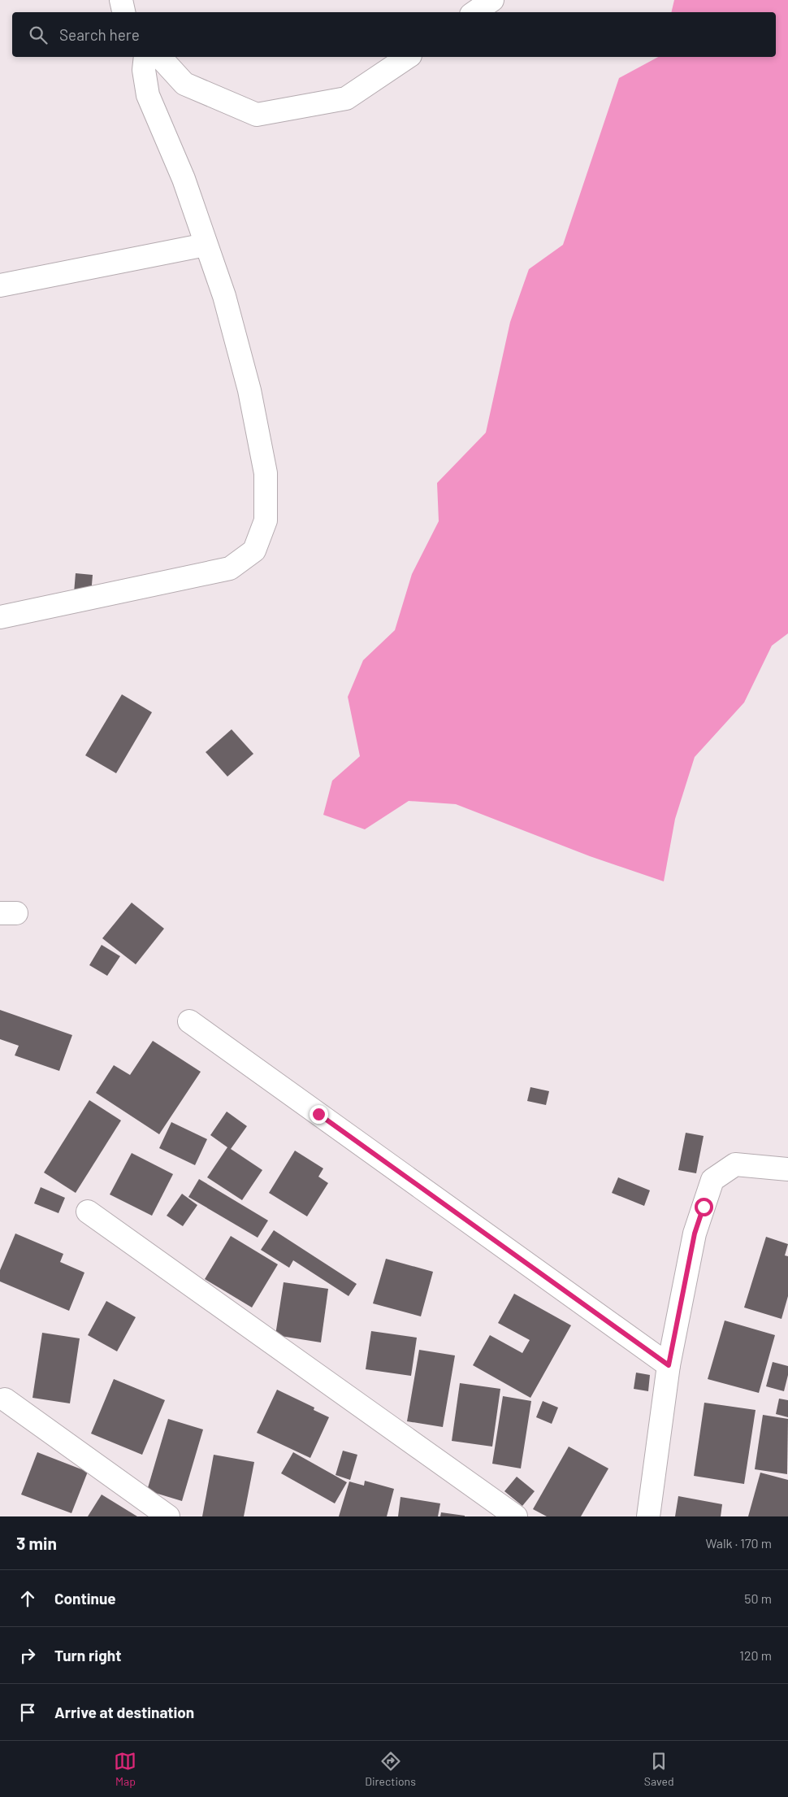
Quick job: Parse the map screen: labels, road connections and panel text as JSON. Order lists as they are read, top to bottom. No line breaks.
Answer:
{"page":{"search":"Search here","heading":["3 min","Walk · 170 m"],"list":[["Continue","50 m"],["Turn right","120 m"],"Arrive at destination"],"nav":["Map","Directions","Saved"]}}
